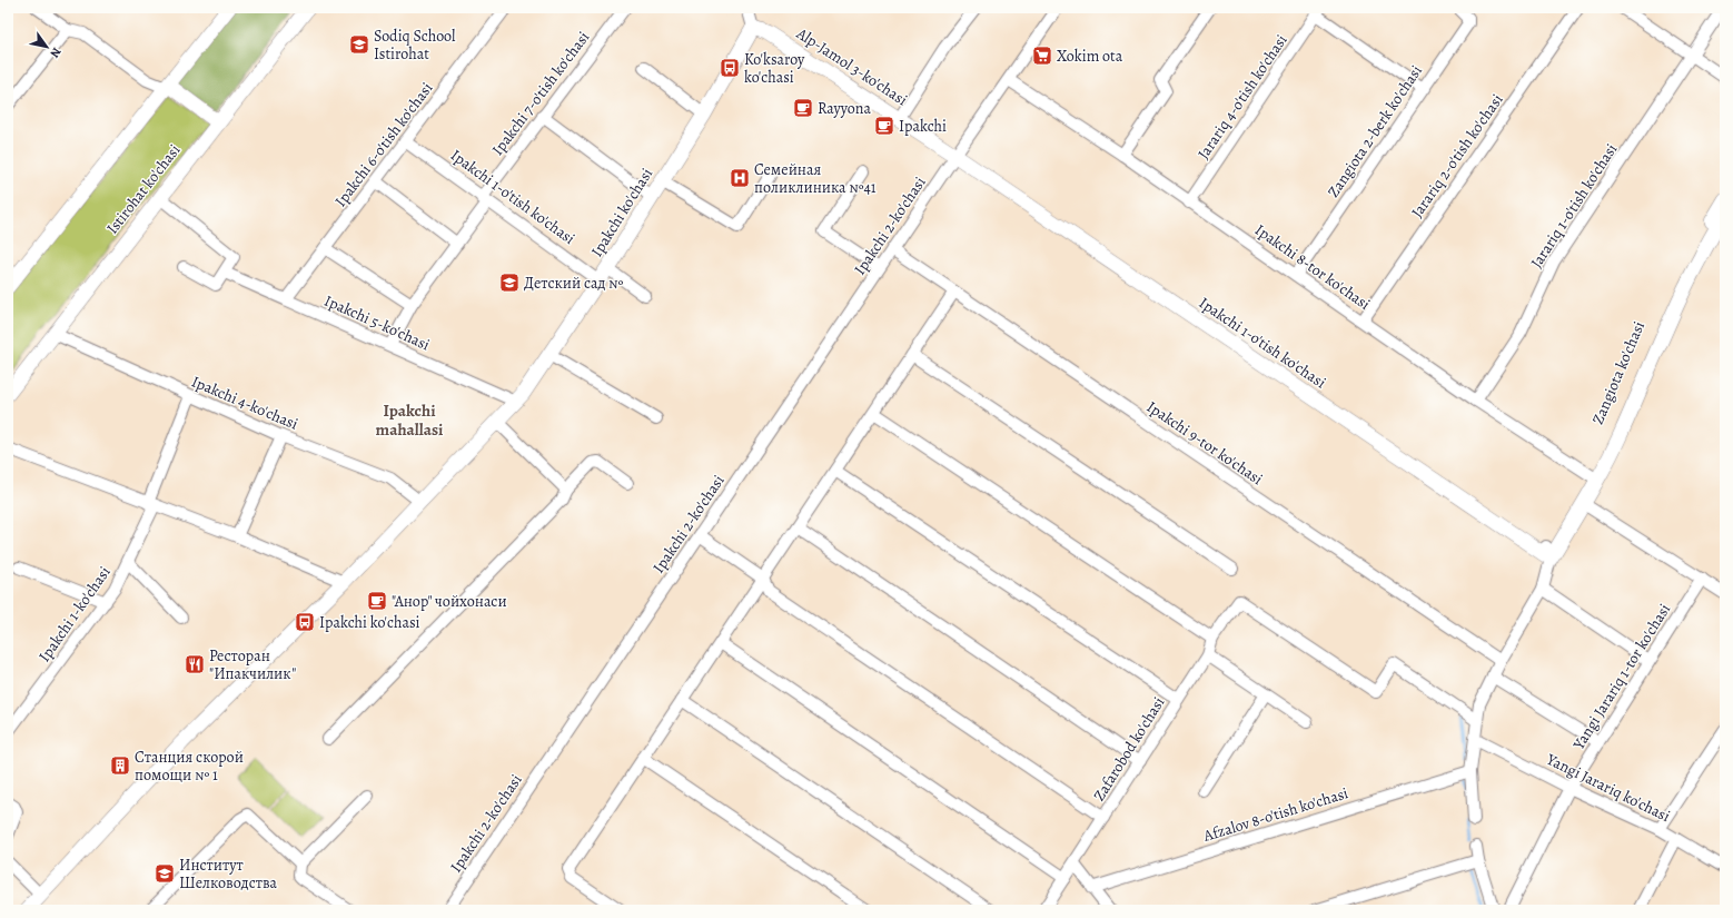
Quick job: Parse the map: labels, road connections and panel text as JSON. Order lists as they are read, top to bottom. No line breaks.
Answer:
{"streets":{"main road":["Alp-Jamol 3-ko'chasi","Istirohat ko'chasi","Ipakchi 1-o'tish ko'chasi","Ipakchi ko'chasi","Zangiota ko'chasi"],"street":["Ipakchi 7-o'tish ko'chasi","Jarariq 4-o'tish ko'chasi","Zangiota 2-berk ko'chasi","Ipakchi 6-o'tish ko'chasi","Jarariq 2-o'tish ko'chasi","Jarariq 1-o'tish ko'chasi","Ipakchi 2-ko'chasi","Ipakchi 8-tor ko'chasi","Ipakchi 5-ko'chasi","Ipakchi 4-ko'chasi","Ipakchi 9-tor ko'chasi","Ipakchi 1-ko'chasi","Yangi Jarariq 1-tor ko'chasi","Zafarobod ko'chasi","Yangi Jarariq ko'chasi","Afzalov 8-o'tish ko'chasi"]},"crossings":[["Alp-Jamol 3-ko'chasi","Ipakchi 1-o'tish ko'chasi"],["Alp-Jamol 3-ko'chasi","Ipakchi ko'chasi"],["Alp-Jamol 3-ko'chasi","Ipakchi 2-ko'chasi"],["Ipakchi 7-o'tish ko'chasi","Ipakchi 1-o'tish ko'chasi"],["Ipakchi 7-o'tish ko'chasi","Ipakchi 5-ko'chasi"],["Jarariq 4-o'tish ko'chasi","Ipakchi 8-tor ko'chasi"],["Zangiota 2-berk ko'chasi","Ipakchi 8-tor ko'chasi"],["Ipakchi 6-o'tish ko'chasi","Ipakchi 1-o'tish ko'chasi"],["Ipakchi 6-o'tish ko'chasi","Ipakchi 5-ko'chasi"],["Jarariq 2-o'tish ko'chasi","Ipakchi 8-tor ko'chasi"],["Istirohat ko'chasi","Ipakchi 4-ko'chasi"],["Ipakchi 1-o'tish ko'chasi","Ipakchi ko'chasi"],["Ipakchi 1-o'tish ko'chasi","Ipakchi 2-ko'chasi"],["Ipakchi 1-o'tish ko'chasi","Zangiota ko'chasi"],["Jarariq 1-o'tish ko'chasi","Ipakchi 8-tor ko'chasi"],["Ipakchi ko'chasi","Ipakchi 5-ko'chasi"],["Ipakchi ko'chasi","Ipakchi 4-ko'chasi"],["Ipakchi 2-ko'chasi","Ipakchi 9-tor ko'chasi"],["Ipakchi 8-tor ko'chasi","Zangiota ko'chasi"],["Zangiota ko'chasi","Ipakchi 9-tor ko'chasi"],["Zangiota ko'chasi","Zafarobod ko'chasi"],["Zangiota ko'chasi","Yangi Jarariq ko'chasi"],["Zangiota ko'chasi","Afzalov 8-o'tish ko'chasi"],["Ipakchi 4-ko'chasi","Ipakchi 1-ko'chasi"],["Yangi Jarariq 1-tor ko'chasi","Yangi Jarariq ko'chasi"]],"districts":["Ipakchi mahallasi"],"places":{"school or university":["Sodiq School Istirohat","Детский сад №","Институт Шелководства"],"supermarket":["Xokim ota"],"bus stop":["Ko'ksaroy ko'chasi","Ipakchi ko'chasi"],"cafe":["Rayyona","Ipakchi","\"Анор\" чойхонаси"],"hospital":["Семейная поликлиника №41"],"restaurant":["Ресторан \"Ипакчилик\""],"building":["Станция скорой помощи № 1"]},"north":"bottom right"}
